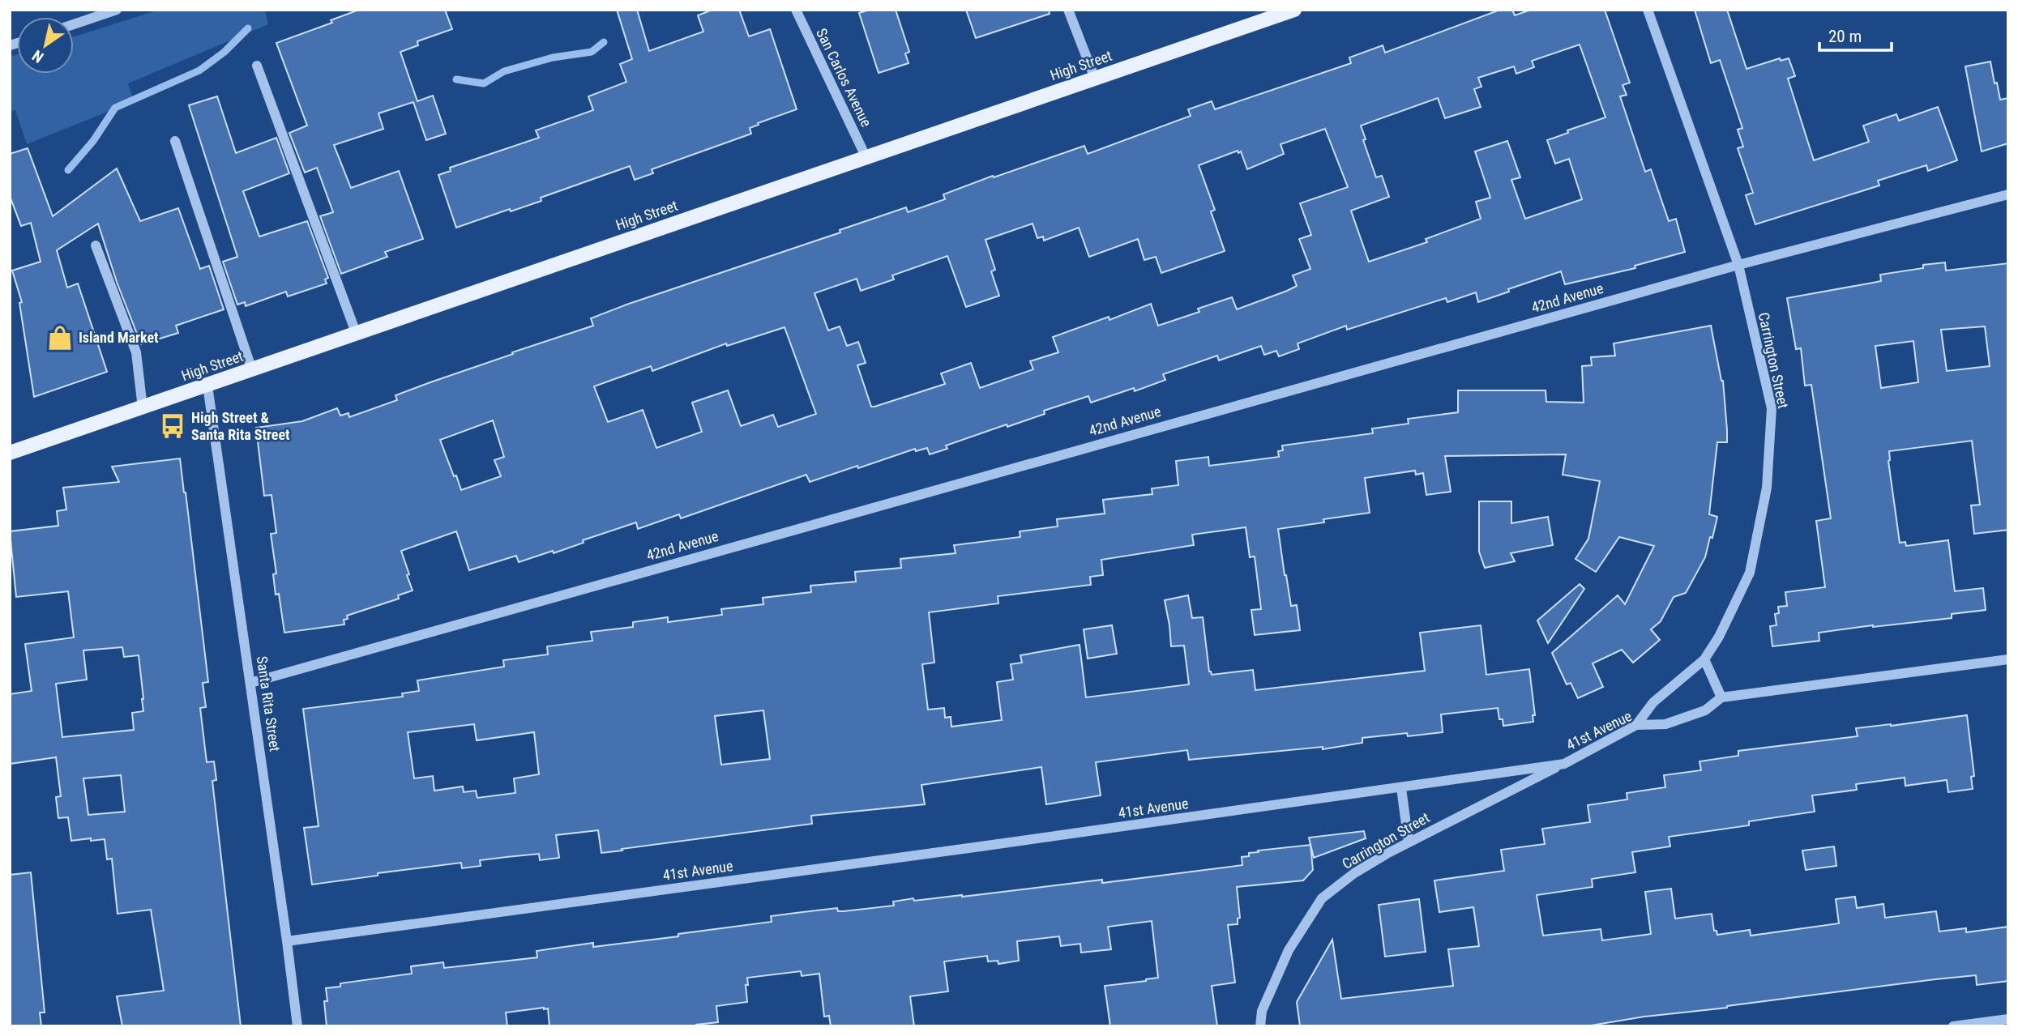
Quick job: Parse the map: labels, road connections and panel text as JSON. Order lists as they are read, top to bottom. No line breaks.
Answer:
{"streets":{"main road":["High Street"],"street":["San Carlos Avenue","42nd Avenue","Carrington Street","Santa Rita Street","41st Avenue"]},"crossings":[["High Street","San Carlos Avenue"],["High Street","Santa Rita Street"],["42nd Avenue","Carrington Street"],["42nd Avenue","Santa Rita Street"],["Carrington Street","41st Avenue"],["Santa Rita Street","41st Avenue"]],"places":{"shop":["Island Market"],"bus stop":["High Street & Santa Rita Street"]},"scale_bar":"20 m","north":"bottom left"}
